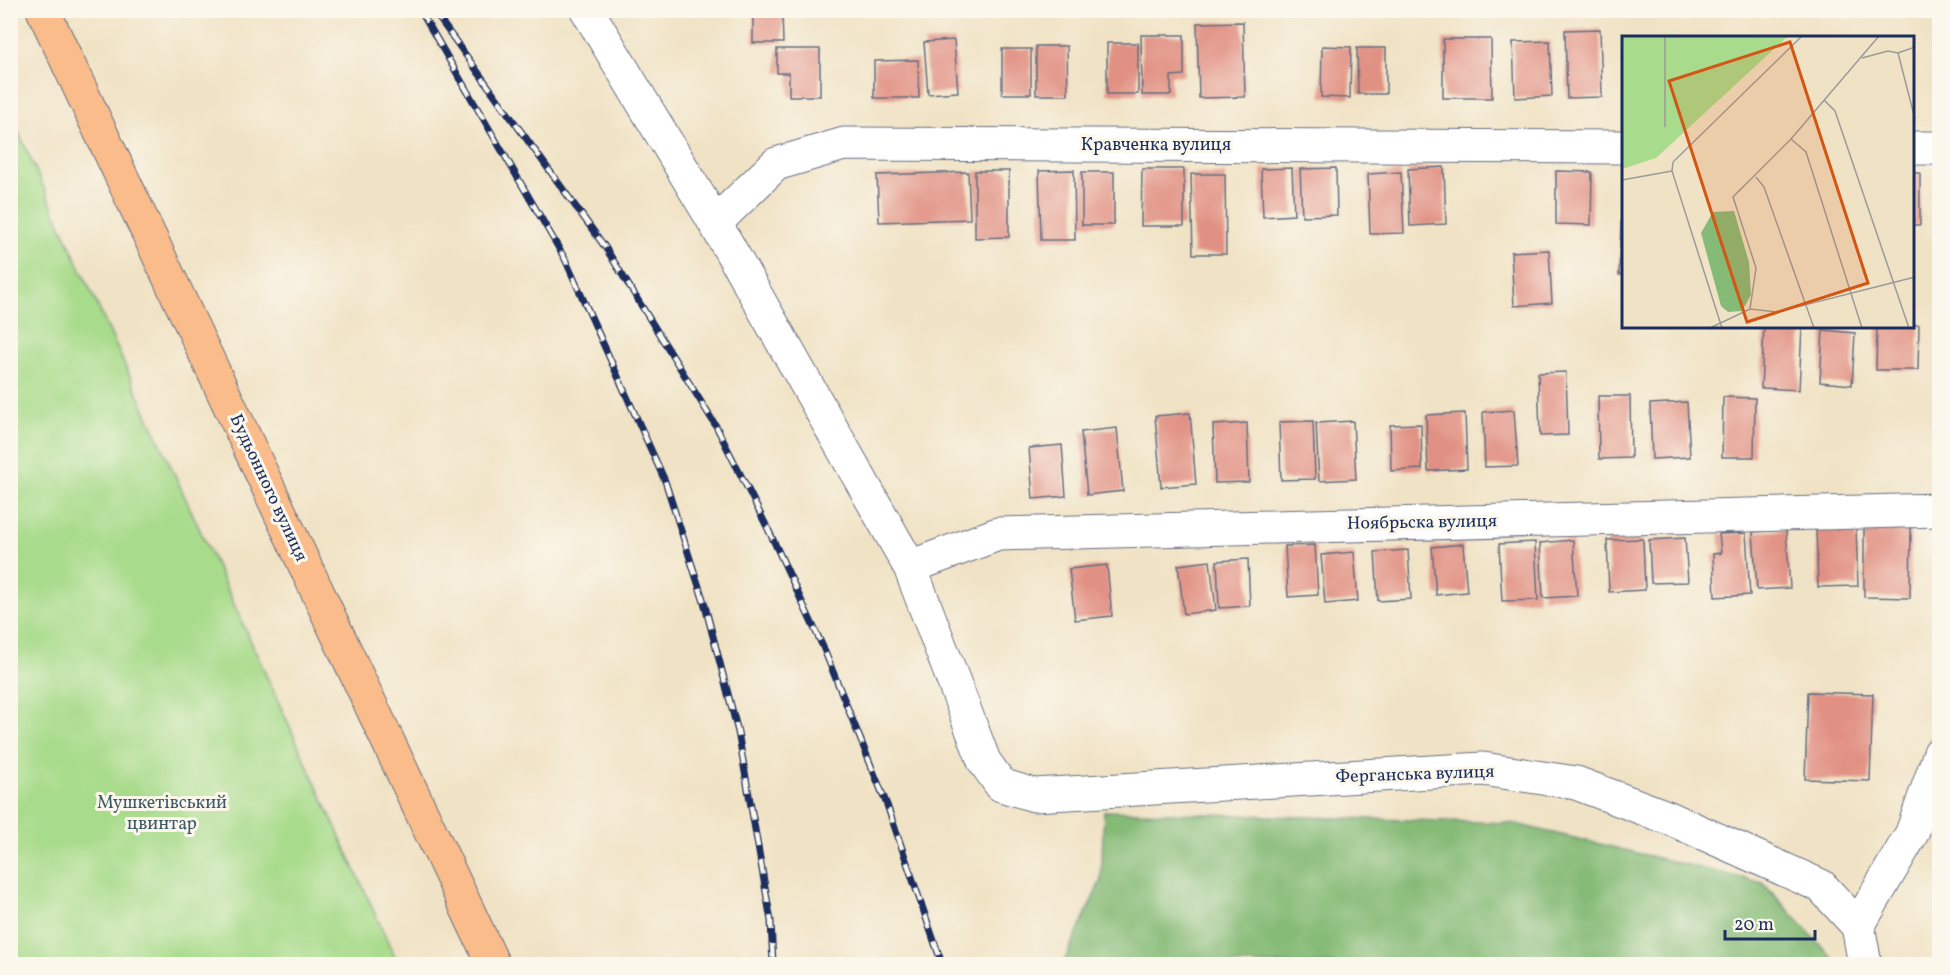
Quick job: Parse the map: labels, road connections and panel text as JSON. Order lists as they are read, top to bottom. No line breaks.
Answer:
{"streets":{"main road":["Будьонного вулиця"],"street":["Кравченка вулиця","Ноябрьска вулиця","Ферганська вулиця"]},"crossings":[["Кравченка вулиця","Ферганська вулиця"],["Ноябрьска вулиця","Ферганська вулиця"]],"parks":["Мушкетівський цвинтар"],"scale_bar":"20 m"}
